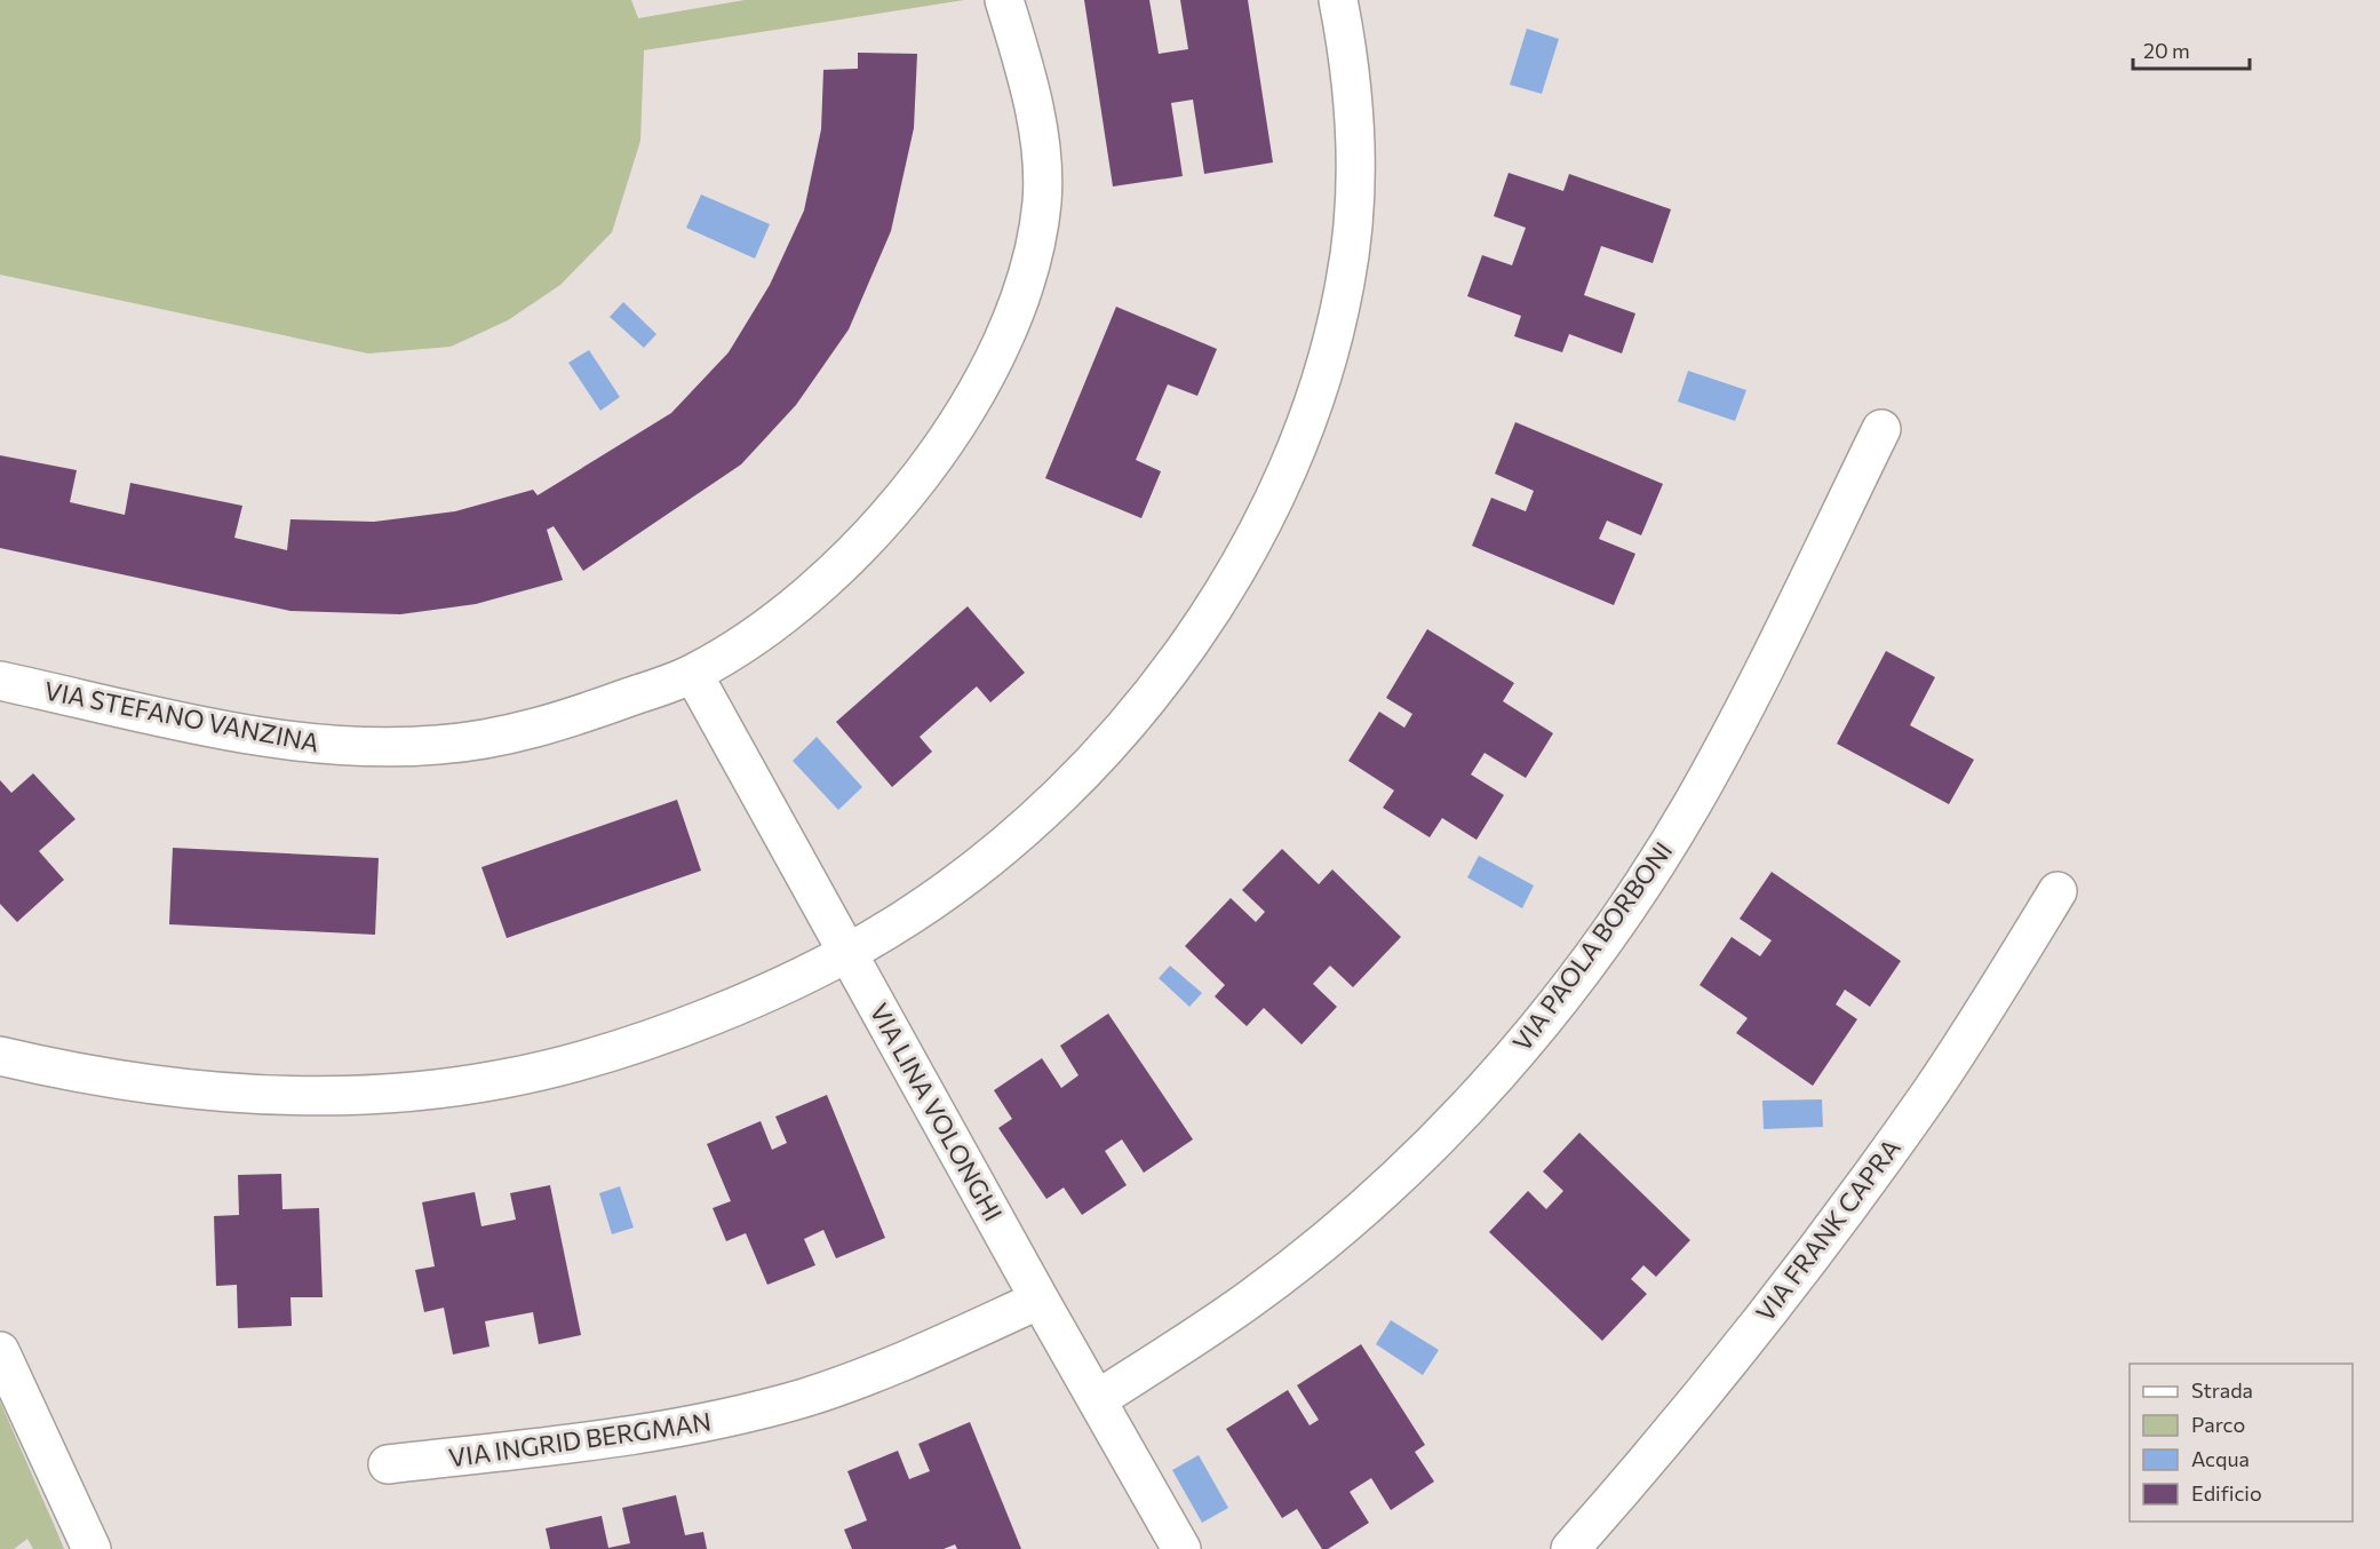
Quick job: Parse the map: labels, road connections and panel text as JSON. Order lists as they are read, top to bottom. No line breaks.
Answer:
{"streets":{"street":["VIA STEFANO VANZINA","VIA PAOLA BORBONI","VIA LINA VOLONGHI","VIA FRANK CAPRA","VIA INGRID BERGMAN"]},"crossings":[["VIA STEFANO VANZINA","VIA LINA VOLONGHI"],["VIA PAOLA BORBONI","VIA LINA VOLONGHI"],["VIA LINA VOLONGHI","VIA INGRID BERGMAN"]],"legend":["Strada","Parco","Acqua","Edificio"],"scale_bar":"20 m"}
